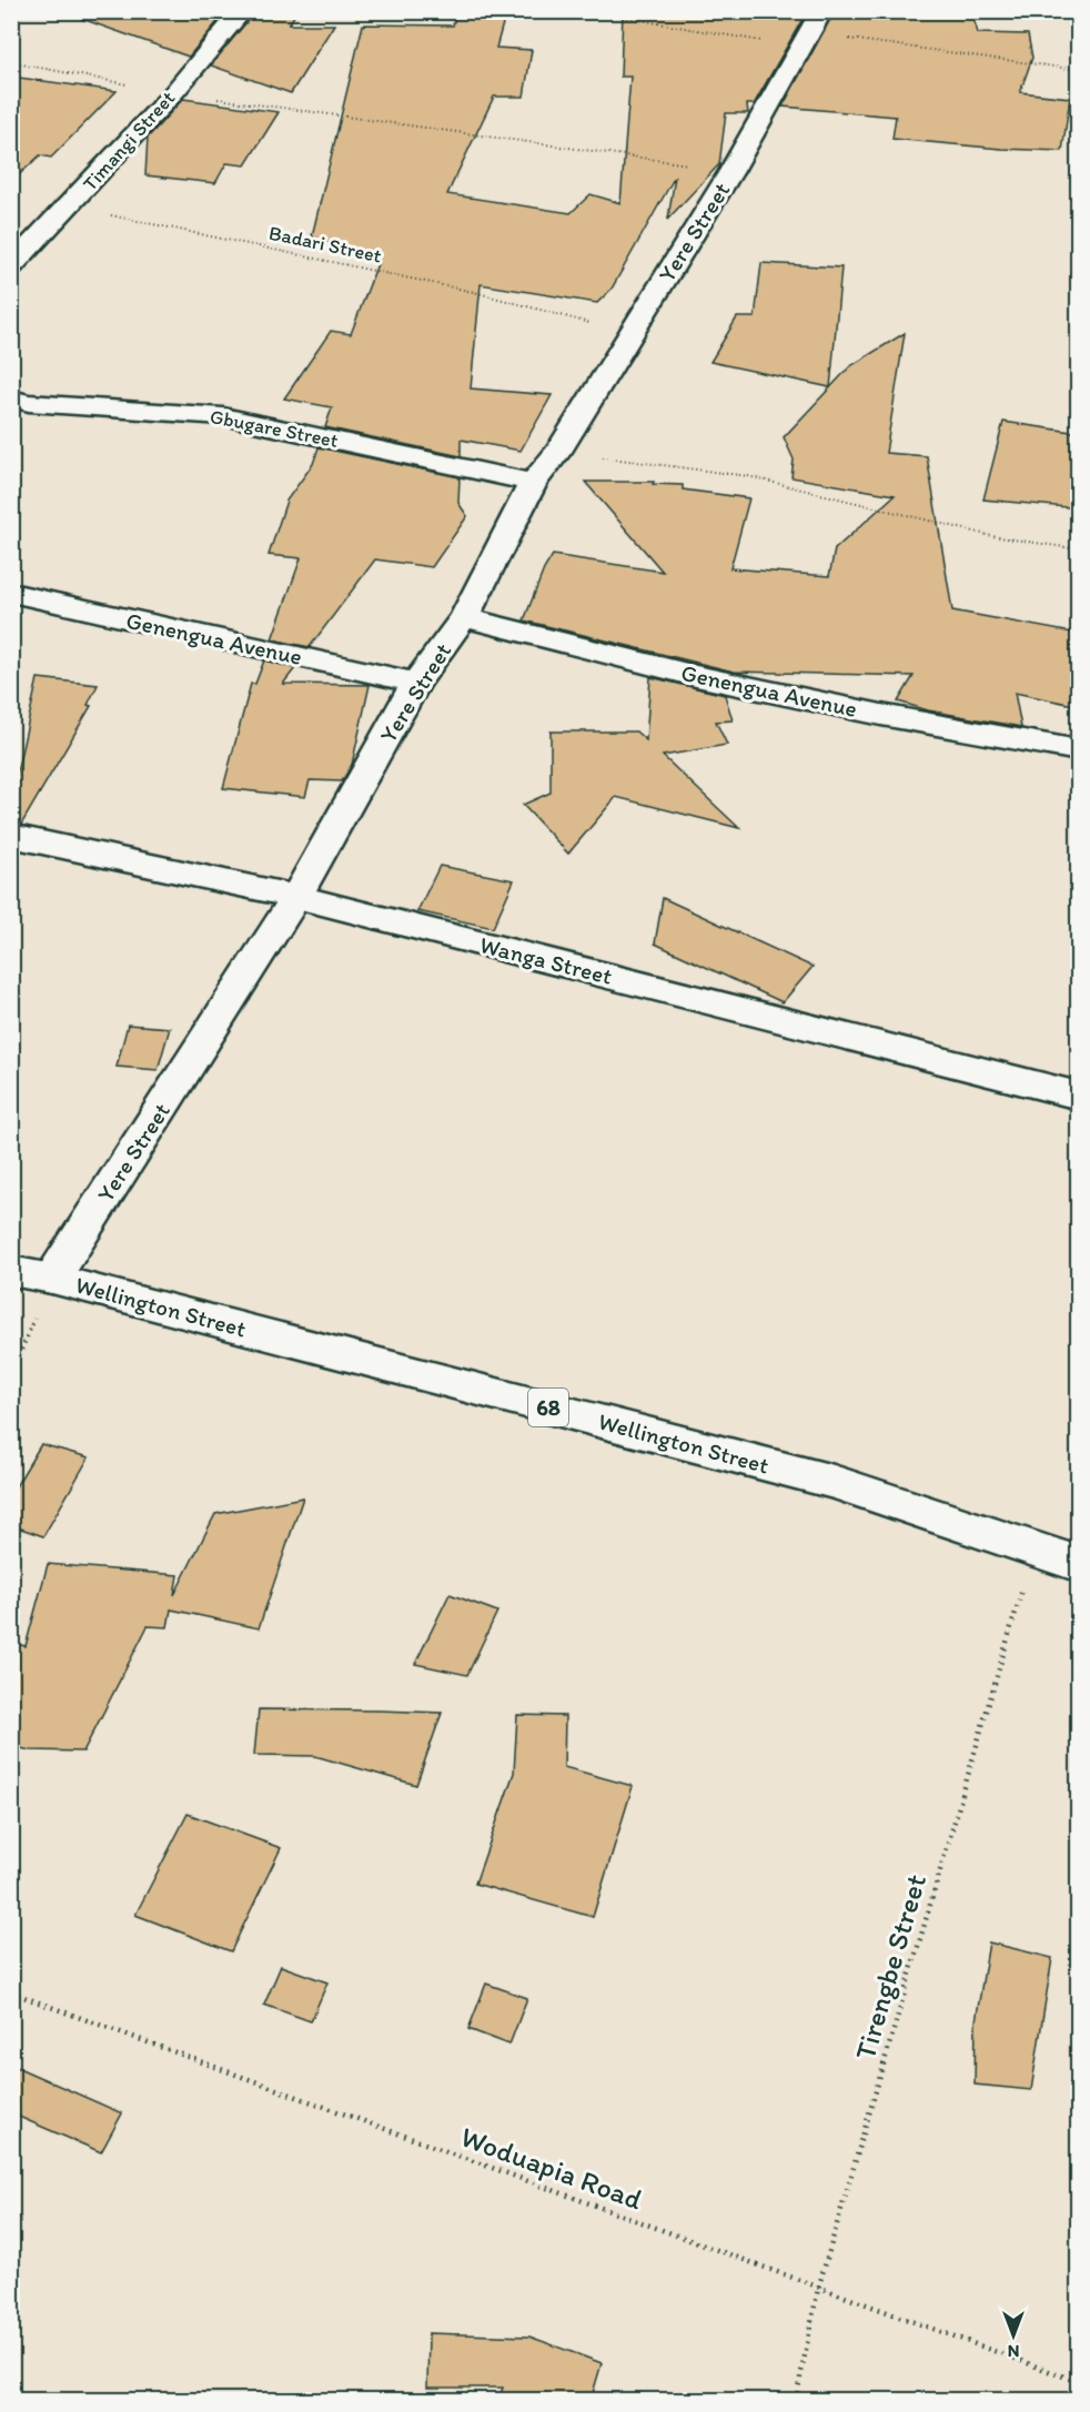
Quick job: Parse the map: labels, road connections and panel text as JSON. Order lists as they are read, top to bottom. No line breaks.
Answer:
{"streets":{"street":["Timangi Street","Yere Street","Gbugare Street","Genengua Avenue","Wanga Street","Wellington Street","68"],"path":["Badari Street","Tirengbe Street","Woduapia Road"]},"crossings":[["Timangi Street","Badari Street"],["Yere Street","Badari Street"],["Yere Street","Gbugare Street"],["Yere Street","Genengua Avenue"],["Yere Street","Wanga Street"],["Yere Street","Wellington Street"],["Wellington Street","Tirengbe Street"],["Tirengbe Street","Woduapia Road"]],"north":"bottom"}
